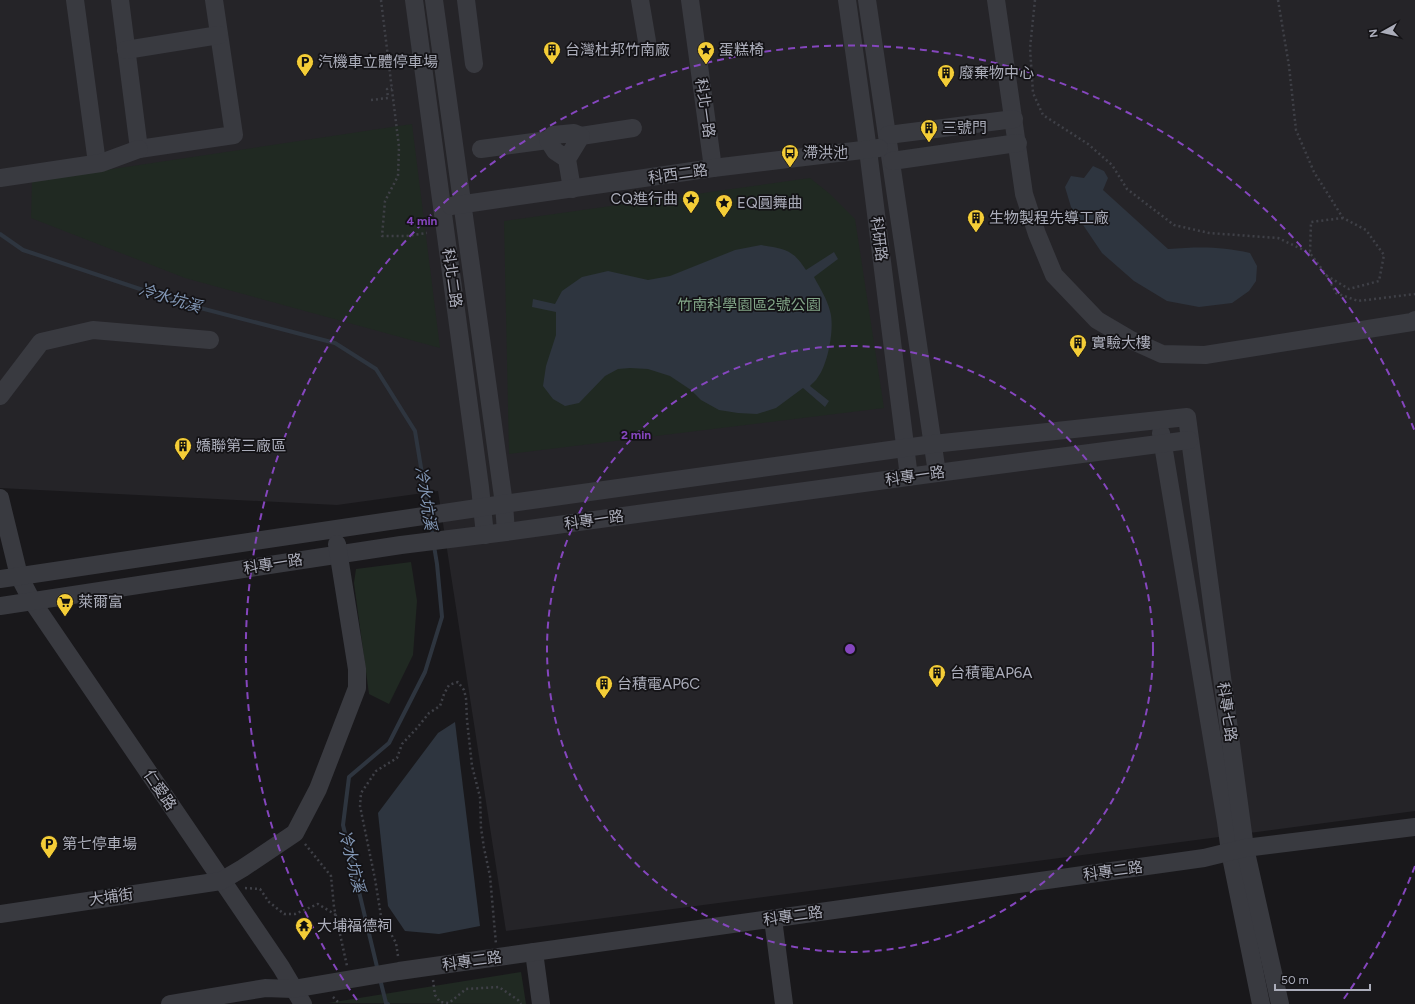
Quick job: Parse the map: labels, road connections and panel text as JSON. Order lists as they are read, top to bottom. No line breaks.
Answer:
{"streets":{"street":["科北一路","科西二路","科研路","科北二路","科專一路","科專七路","仁愛路","科專二路","大埔街"]},"crossings":[["科北一路","科西二路"],["科西二路","科研路"],["科西二路","科北二路"],["科研路","科專一路"],["科北二路","科專一路"],["科專一路","科專七路"],["科專一路","仁愛路"],["科專七路","科專二路"],["仁愛路","科專二路"],["仁愛路","大埔街"]],"water":["冷水坑溪"],"parks":["竹南科學園區2號公園"],"places":{"building":["台灣杜邦竹南廠","廢棄物中心","三號門","生物製程先導工廠","實驗大樓","嬌聯第三廠區","台積電AP6A","台積電AP6C"],"place":["蛋糕椅","CQ進行曲","EQ圓舞曲"],"parking":["汽機車立體停車場","第七停車場"],"bus stop":["滯洪池"],"supermarket":["萊爾富"],"temple":["大埔福德祠"]},"scale_bar":"50 m","north":"left","rings":["4 min","2 min"]}
